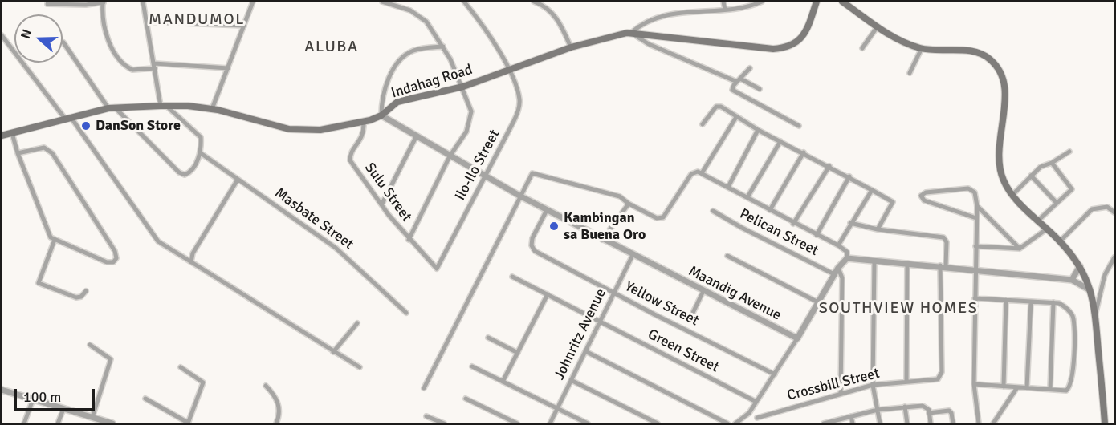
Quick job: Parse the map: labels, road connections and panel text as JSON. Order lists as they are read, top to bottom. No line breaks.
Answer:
{"streets":{"main road":["Indahag Road"],"street":["Ilo-Ilo Street","Sulu Street","Masbate Street","Pelican Street","Maandig Avenue","Yellow Street","Johnritz Avenue","Green Street","Crossbill Street"]},"crossings":[["Indahag Road","Ilo-Ilo Street"],["Indahag Road","Sulu Street"],["Indahag Road","Maandig Avenue"],["Ilo-Ilo Street","Sulu Street"],["Ilo-Ilo Street","Maandig Avenue"],["Maandig Avenue","Yellow Street"],["Maandig Avenue","Johnritz Avenue"],["Yellow Street","Johnritz Avenue"],["Johnritz Avenue","Green Street"]],"districts":["MANDUMOL","ALUBA","SOUTHVIEW HOMES"],"places":["DanSon Store","Kambingan sa Buena Oro"],"scale_bar":"100 m","north":"left"}
